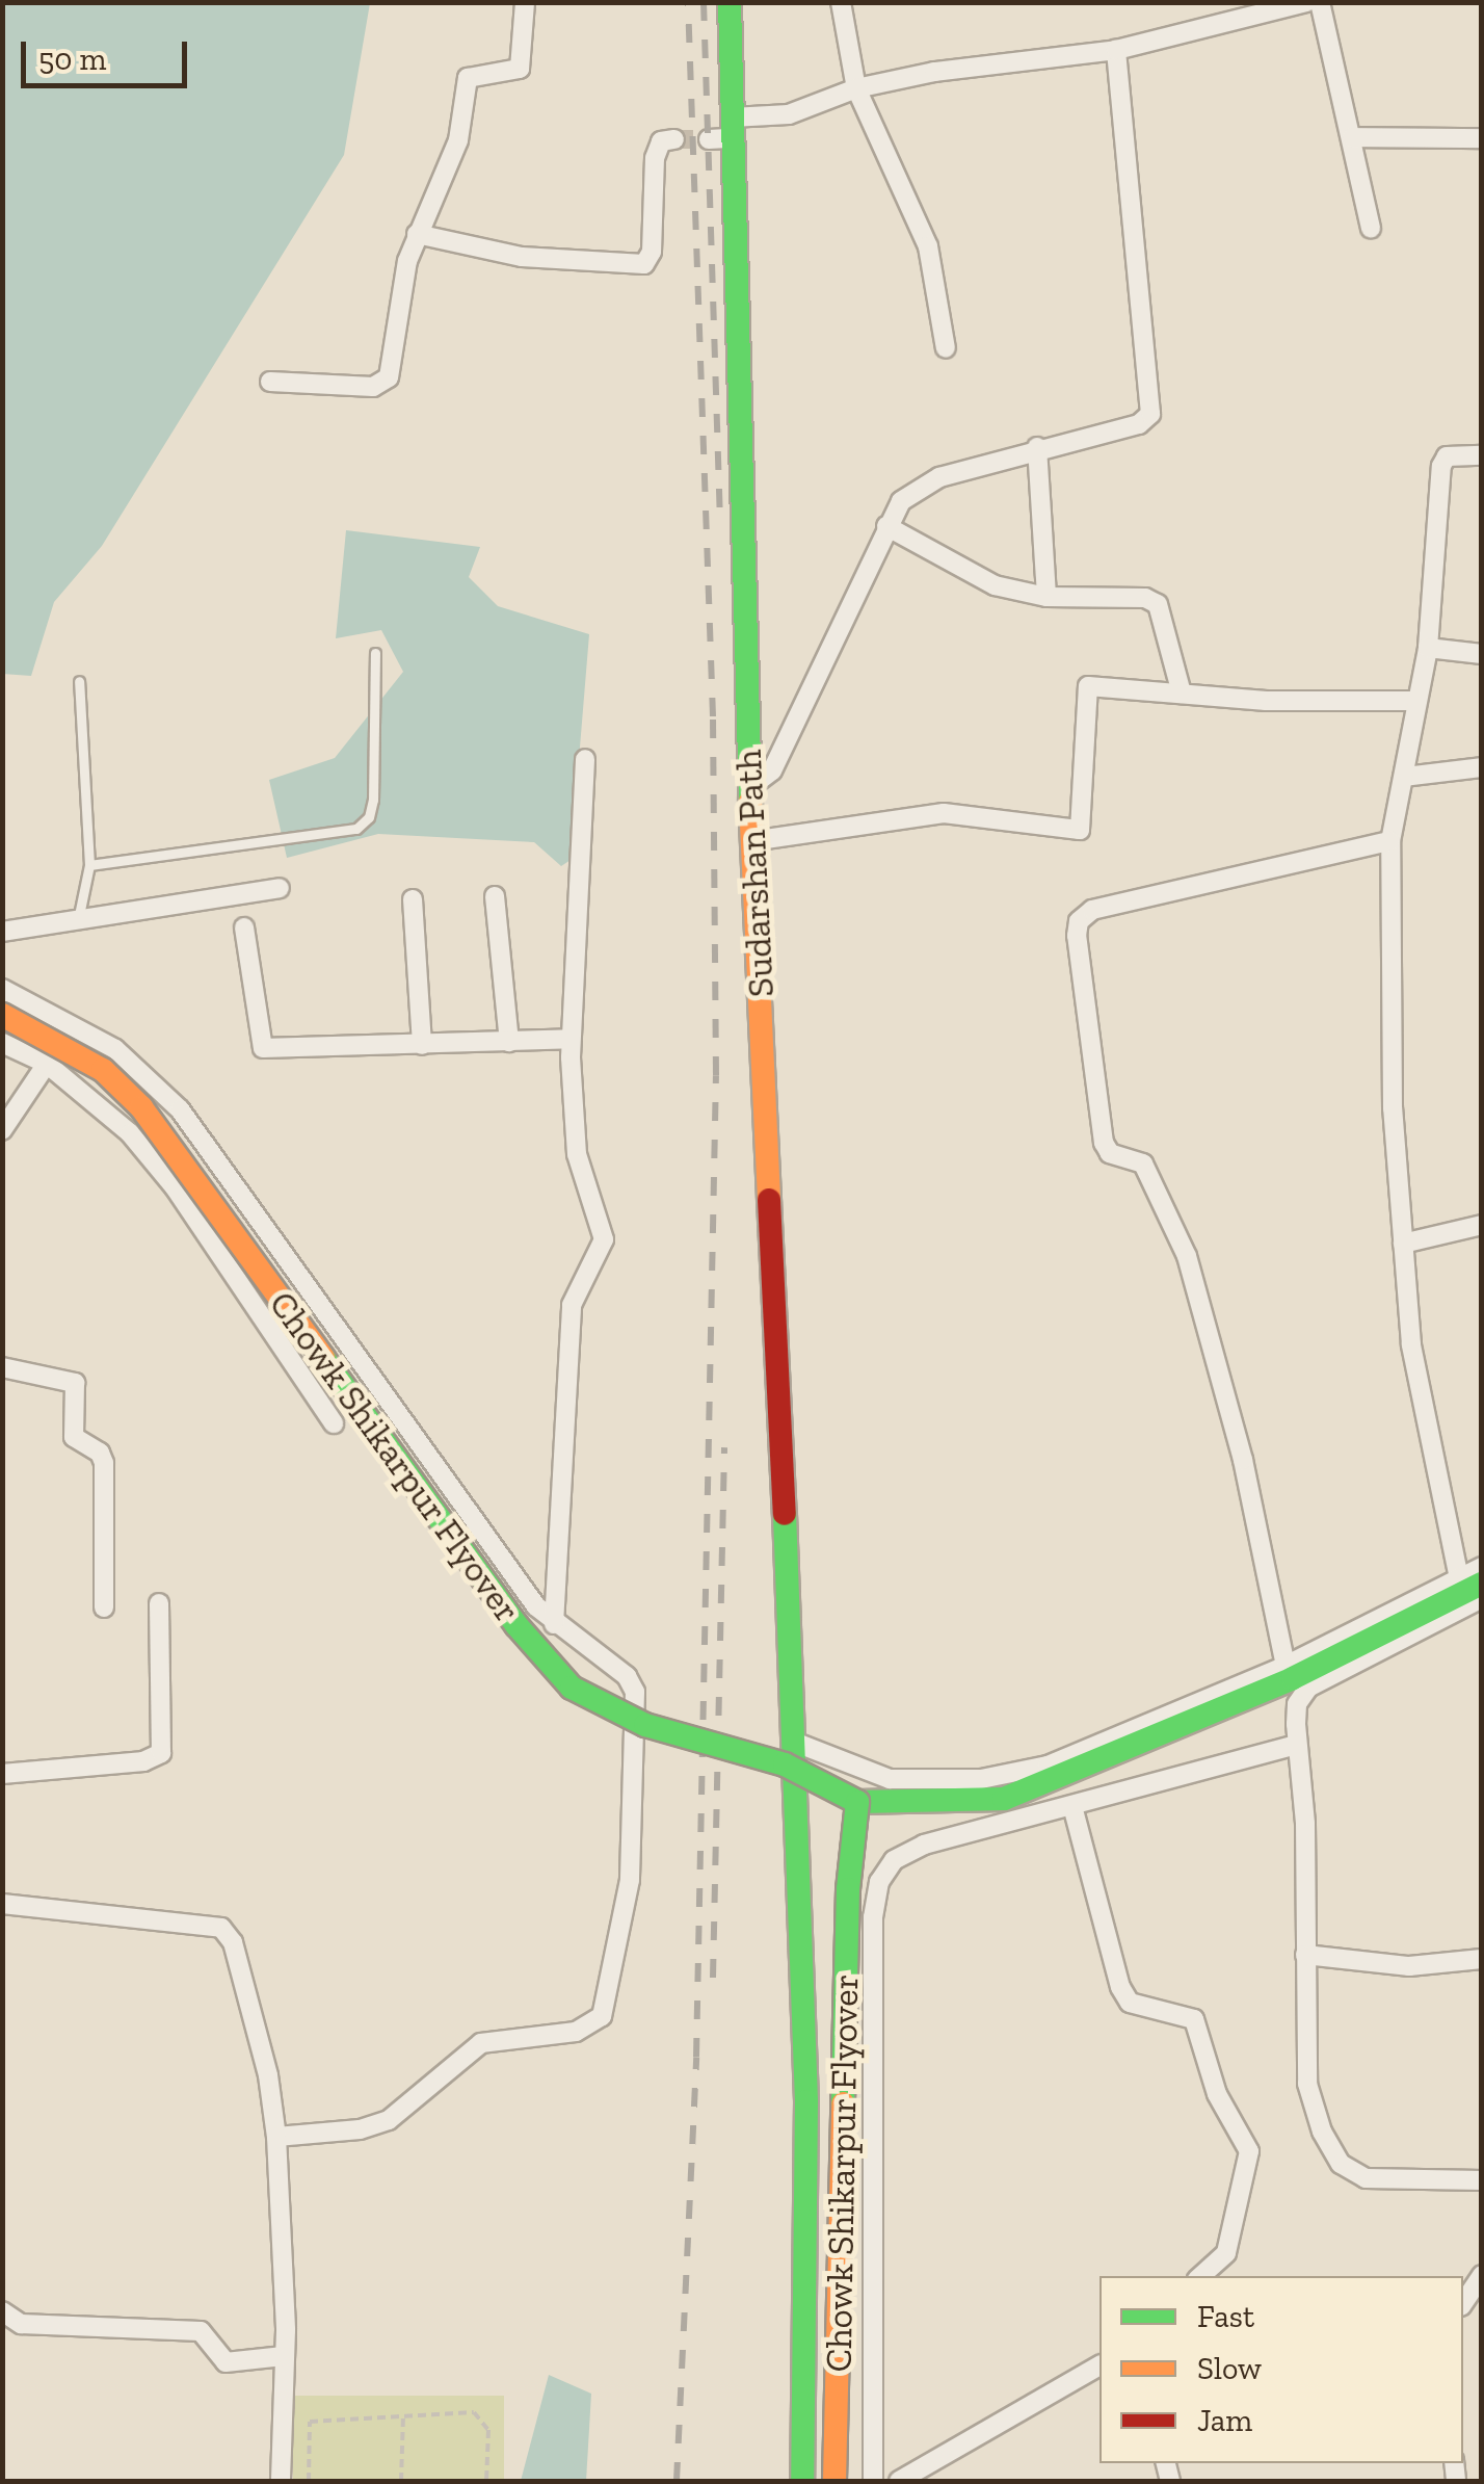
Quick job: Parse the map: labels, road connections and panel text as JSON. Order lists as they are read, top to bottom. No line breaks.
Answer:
{"streets":{"main road":["Sudarshan Path","Chowk Shikarpur Flyover"]},"legend":["Fast","Slow","Jam"],"scale_bar":"50 m"}
